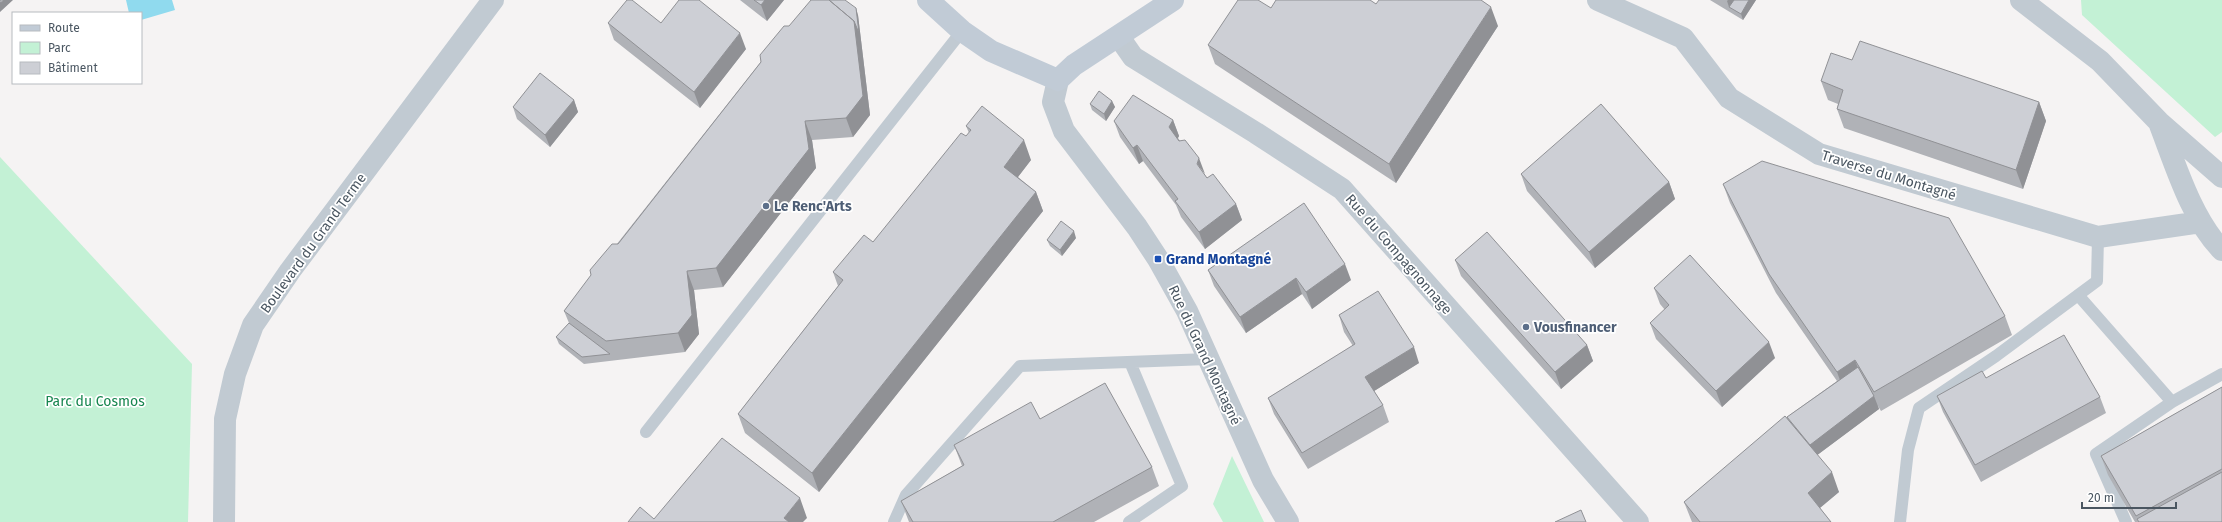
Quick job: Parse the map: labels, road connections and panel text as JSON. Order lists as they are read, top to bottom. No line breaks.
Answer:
{"streets":{"street":["Traverse du Montagné","Boulevard du Grand Terme","Rue du Compagnonnage","Rue du Grand Montagné"]},"parks":["Parc du Cosmos"],"places":{"other":["Le Renc'Arts","Vousfinancer"],"transit":["Grand Montagné"]},"legend":["Route","Parc","Bâtiment"],"scale_bar":"20 m"}
